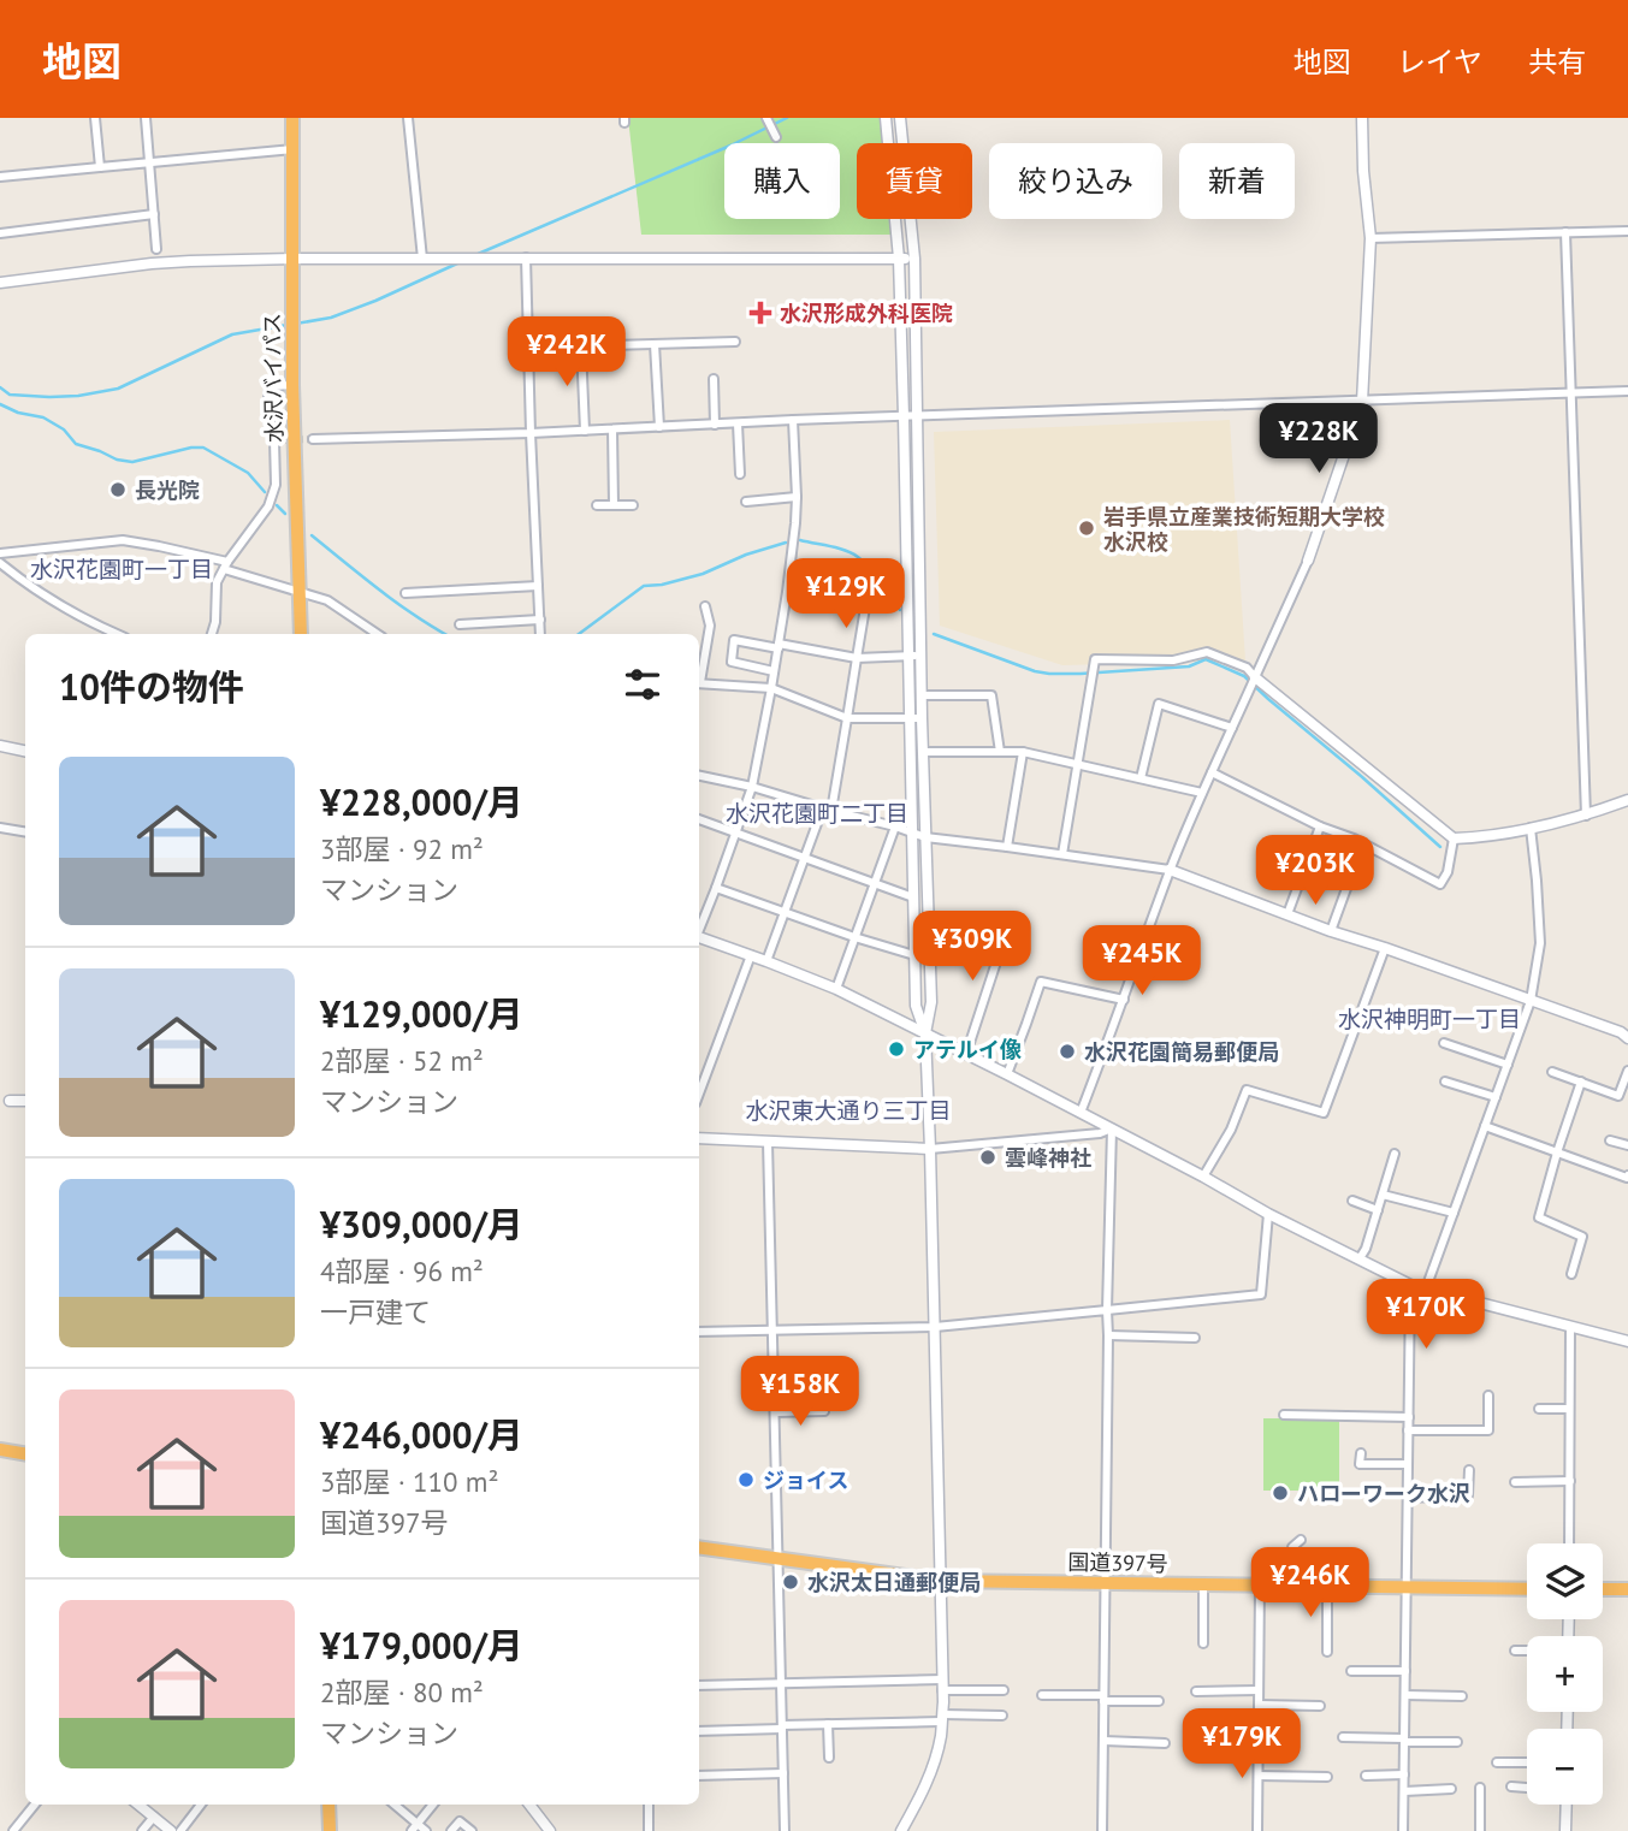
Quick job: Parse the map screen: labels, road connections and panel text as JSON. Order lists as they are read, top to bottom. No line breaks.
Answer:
{"streets":{"highway":["水沢バイパス","国道397号"]},"districts":["水沢花園町一丁目","水沢花園町二丁目","水沢神明町一丁目","水沢東大通り三丁目"],"places":{"health":["水沢形成外科医院"],"other":["長光院","岩手県立産業技術短期大学校 水沢校","アテルイ像","水沢花園簡易郵便局","雲峰神社","ジョイス","ハローワーク水沢","水沢太日通郵便局"]},"page":{"header":"地図","nav":["地図","レイヤ","共有"],"chip":["購入","賃貸","絞り込み","新着"],"price":["¥242K","¥228K","¥129K","¥203K","¥309K","¥245K","¥170K","¥158K","¥246K","¥179K"],"heading":"10件の物件","list":[{"name":"¥228,000/月","note":"3部屋 · 92 m² · マンション"},{"name":"¥129,000/月","note":"2部屋 · 52 m² · マンション"},{"name":"¥309,000/月","note":"4部屋 · 96 m² · 一戸建て"},{"name":"¥246,000/月","note":"3部屋 · 110 m² · 国道397号"},{"name":"¥179,000/月","note":"2部屋 · 80 m² · マンション"}],"map_buttons":["+","−"]}}
